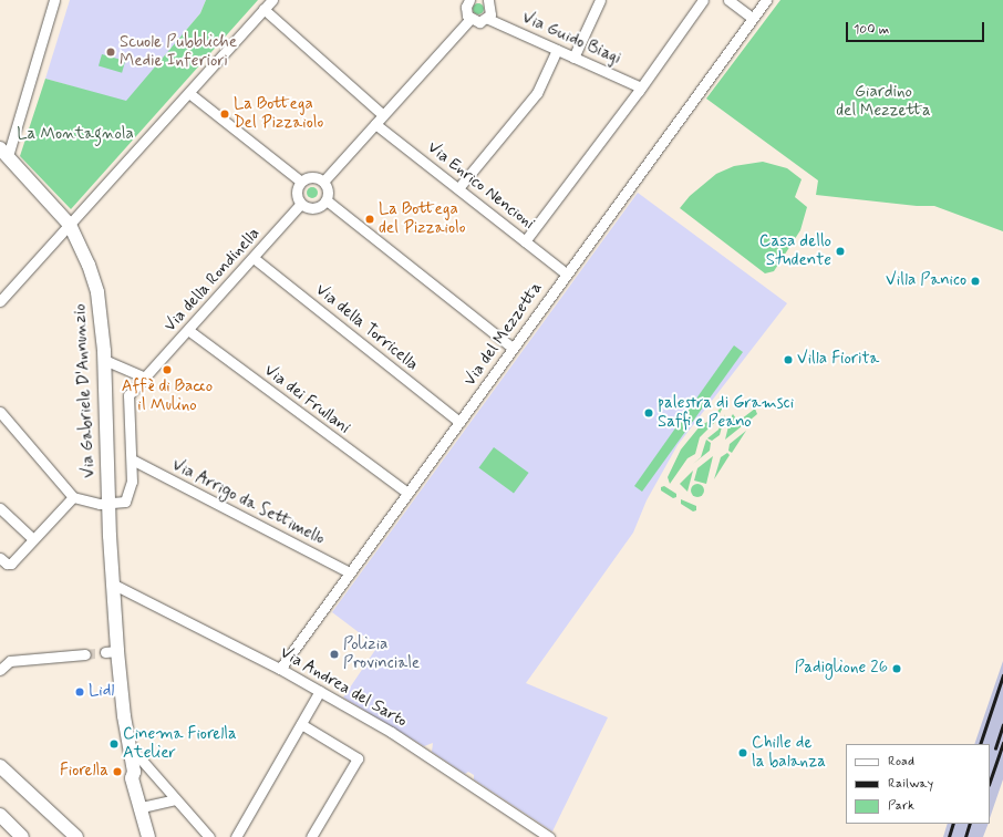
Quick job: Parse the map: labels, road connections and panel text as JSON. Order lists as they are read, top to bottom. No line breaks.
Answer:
{"streets":{"street":["Via Guido Biagi","Via Enrico Nencioni","Via della Rondinella","Via della Torricella","Via del Mezzetta","Via Gabriele D'Annunzio","Via dei Frullani","Via Arrigo da Settimello","Via Andrea del Sarto"]},"crossings":[["Via Enrico Nencioni","Via del Mezzetta"],["Via della Rondinella","Via della Torricella"],["Via della Rondinella","Via dei Frullani"],["Via della Rondinella","Via Arrigo da Settimello"],["Via della Torricella","Via del Mezzetta"],["Via del Mezzetta","Via dei Frullani"],["Via del Mezzetta","Via Arrigo da Settimello"],["Via del Mezzetta","Via Andrea del Sarto"],["Via Gabriele D'Annunzio","Via Andrea del Sarto"]],"parks":["Giardino del Mezzetta","La Montagnola"],"places":["Scuole Pubbliche Medie Inferiori","La Bottega Del Pizzaiolo","La Bottega del Pizzaiolo","Casa dello Studente","Villa Panico","Villa Fiorita","Affè di Bacco il Mulino","palestra di Gramsci Saffi e Peano","Polizia Provinciale","Padiglione 26","Lidl","Cinema Fiorella Atelier","Chille de la balanza","Fiorella"],"legend":["Road","Railway","Park"],"scale_bar":"100 m"}
